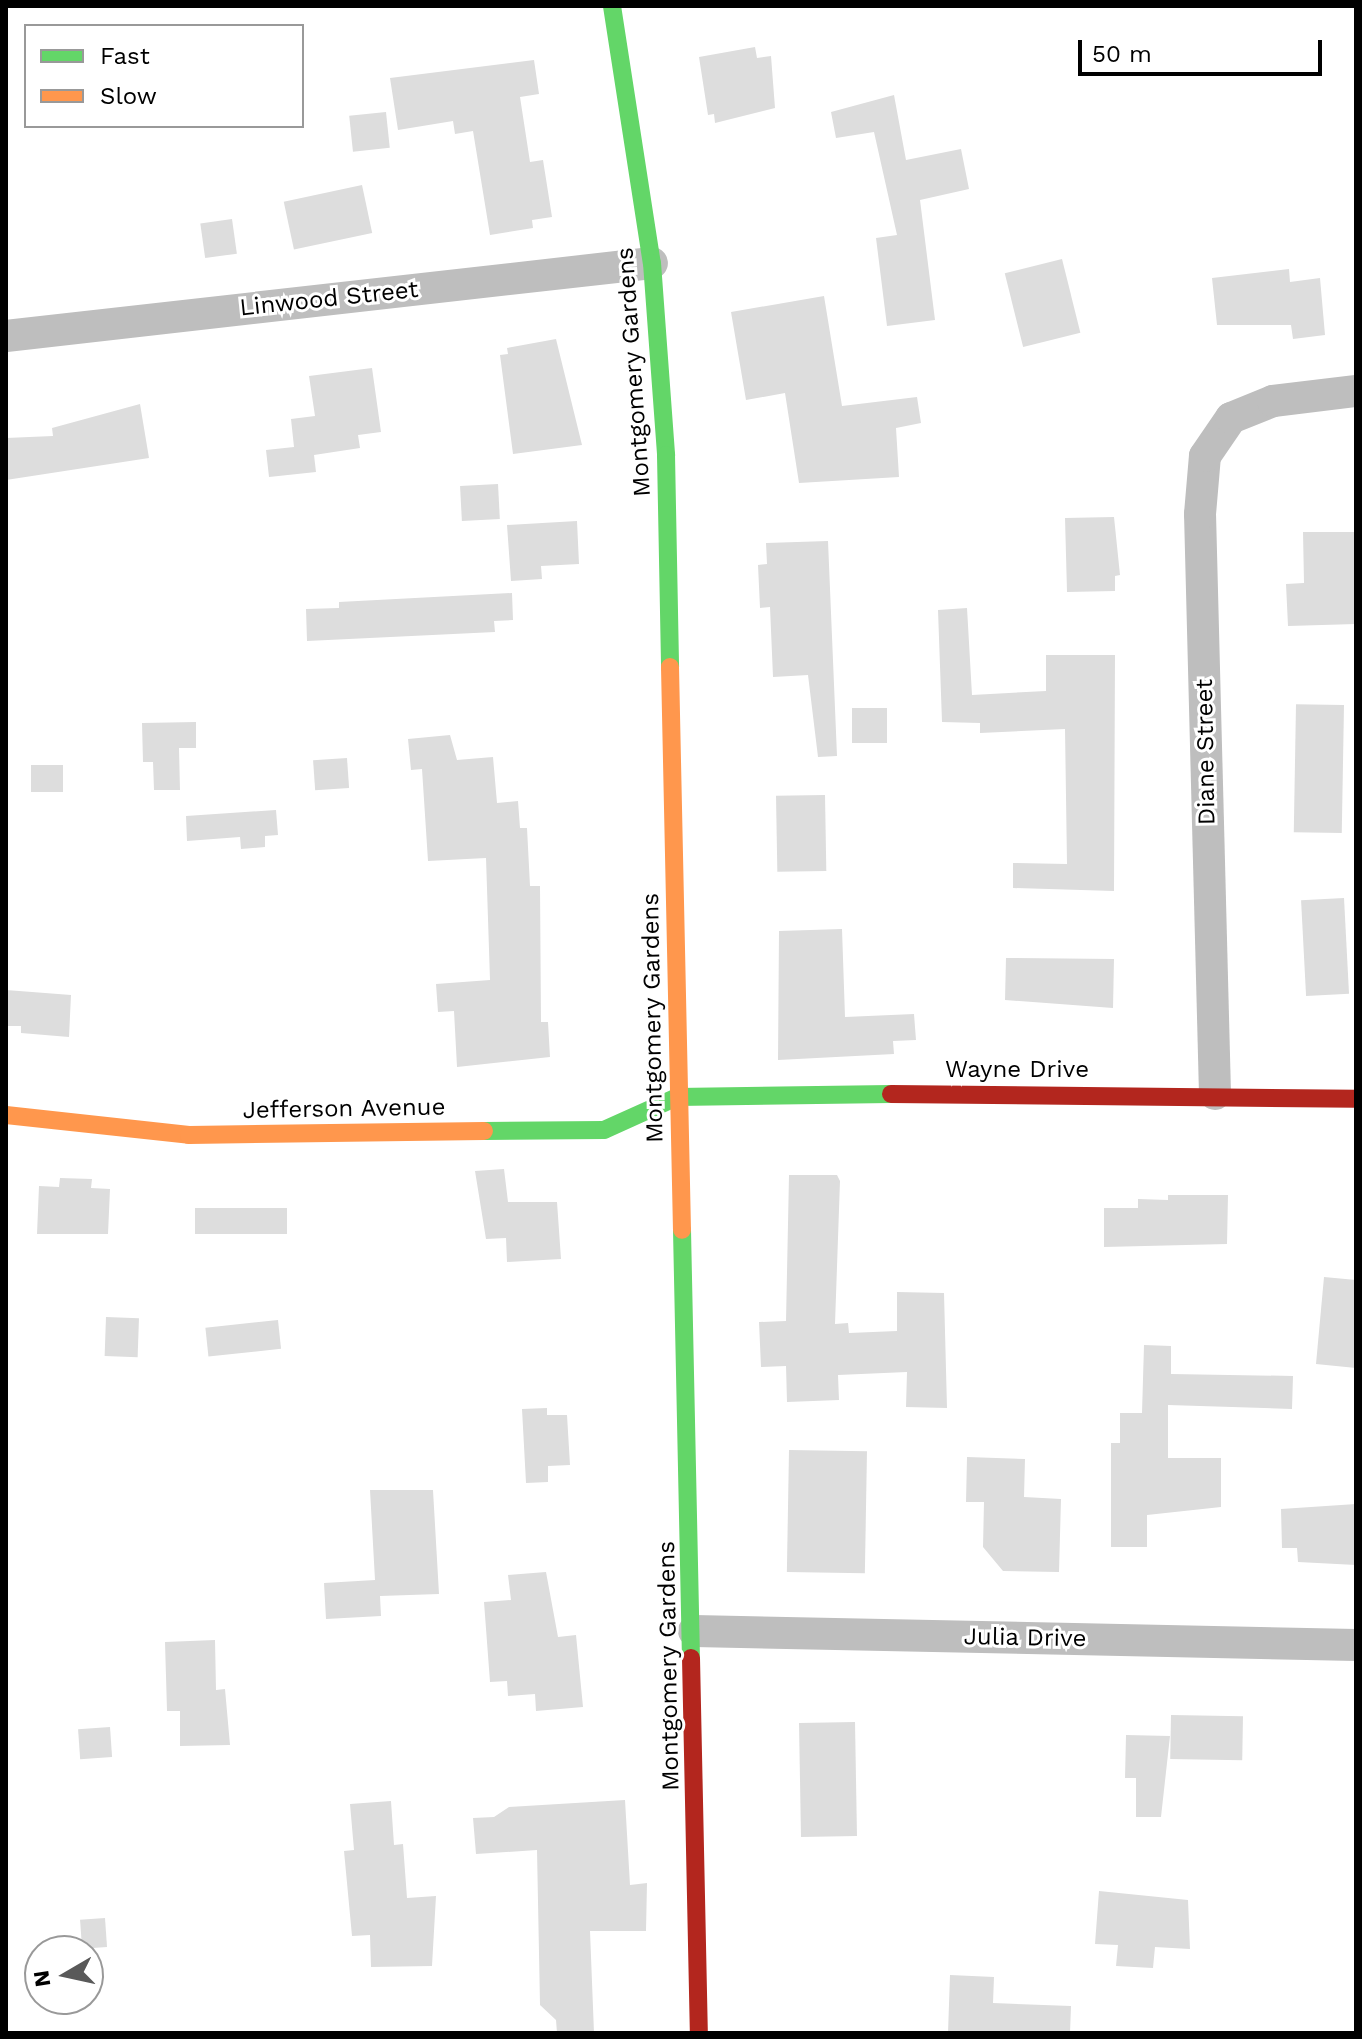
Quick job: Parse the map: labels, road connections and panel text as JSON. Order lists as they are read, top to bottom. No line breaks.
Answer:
{"streets":{"street":["Linwood Street","Montgomery Gardens","Diane Street","Wayne Drive","Jefferson Avenue","Julia Drive"]},"crossings":[["Linwood Street","Montgomery Gardens"],["Montgomery Gardens","Wayne Drive"],["Montgomery Gardens","Jefferson Avenue"],["Montgomery Gardens","Julia Drive"],["Diane Street","Wayne Drive"],["Wayne Drive","Jefferson Avenue"]],"legend":["Fast","Slow"],"scale_bar":"50 m","north":"left"}
